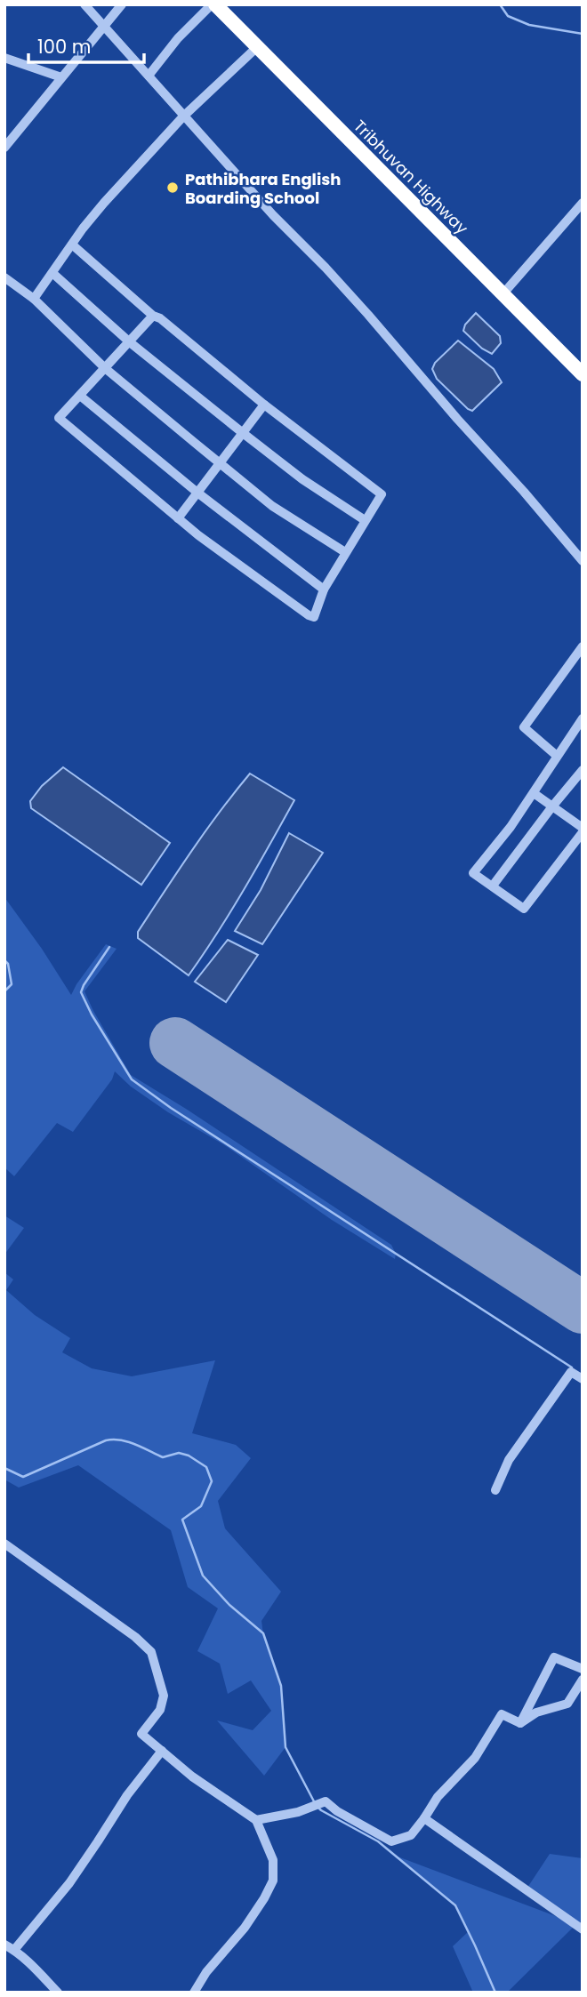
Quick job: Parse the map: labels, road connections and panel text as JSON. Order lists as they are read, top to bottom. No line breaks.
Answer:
{"streets":{"highway":["Tribhuvan Highway"]},"places":["Pathibhara English Boarding School"],"scale_bar":"100 m"}
